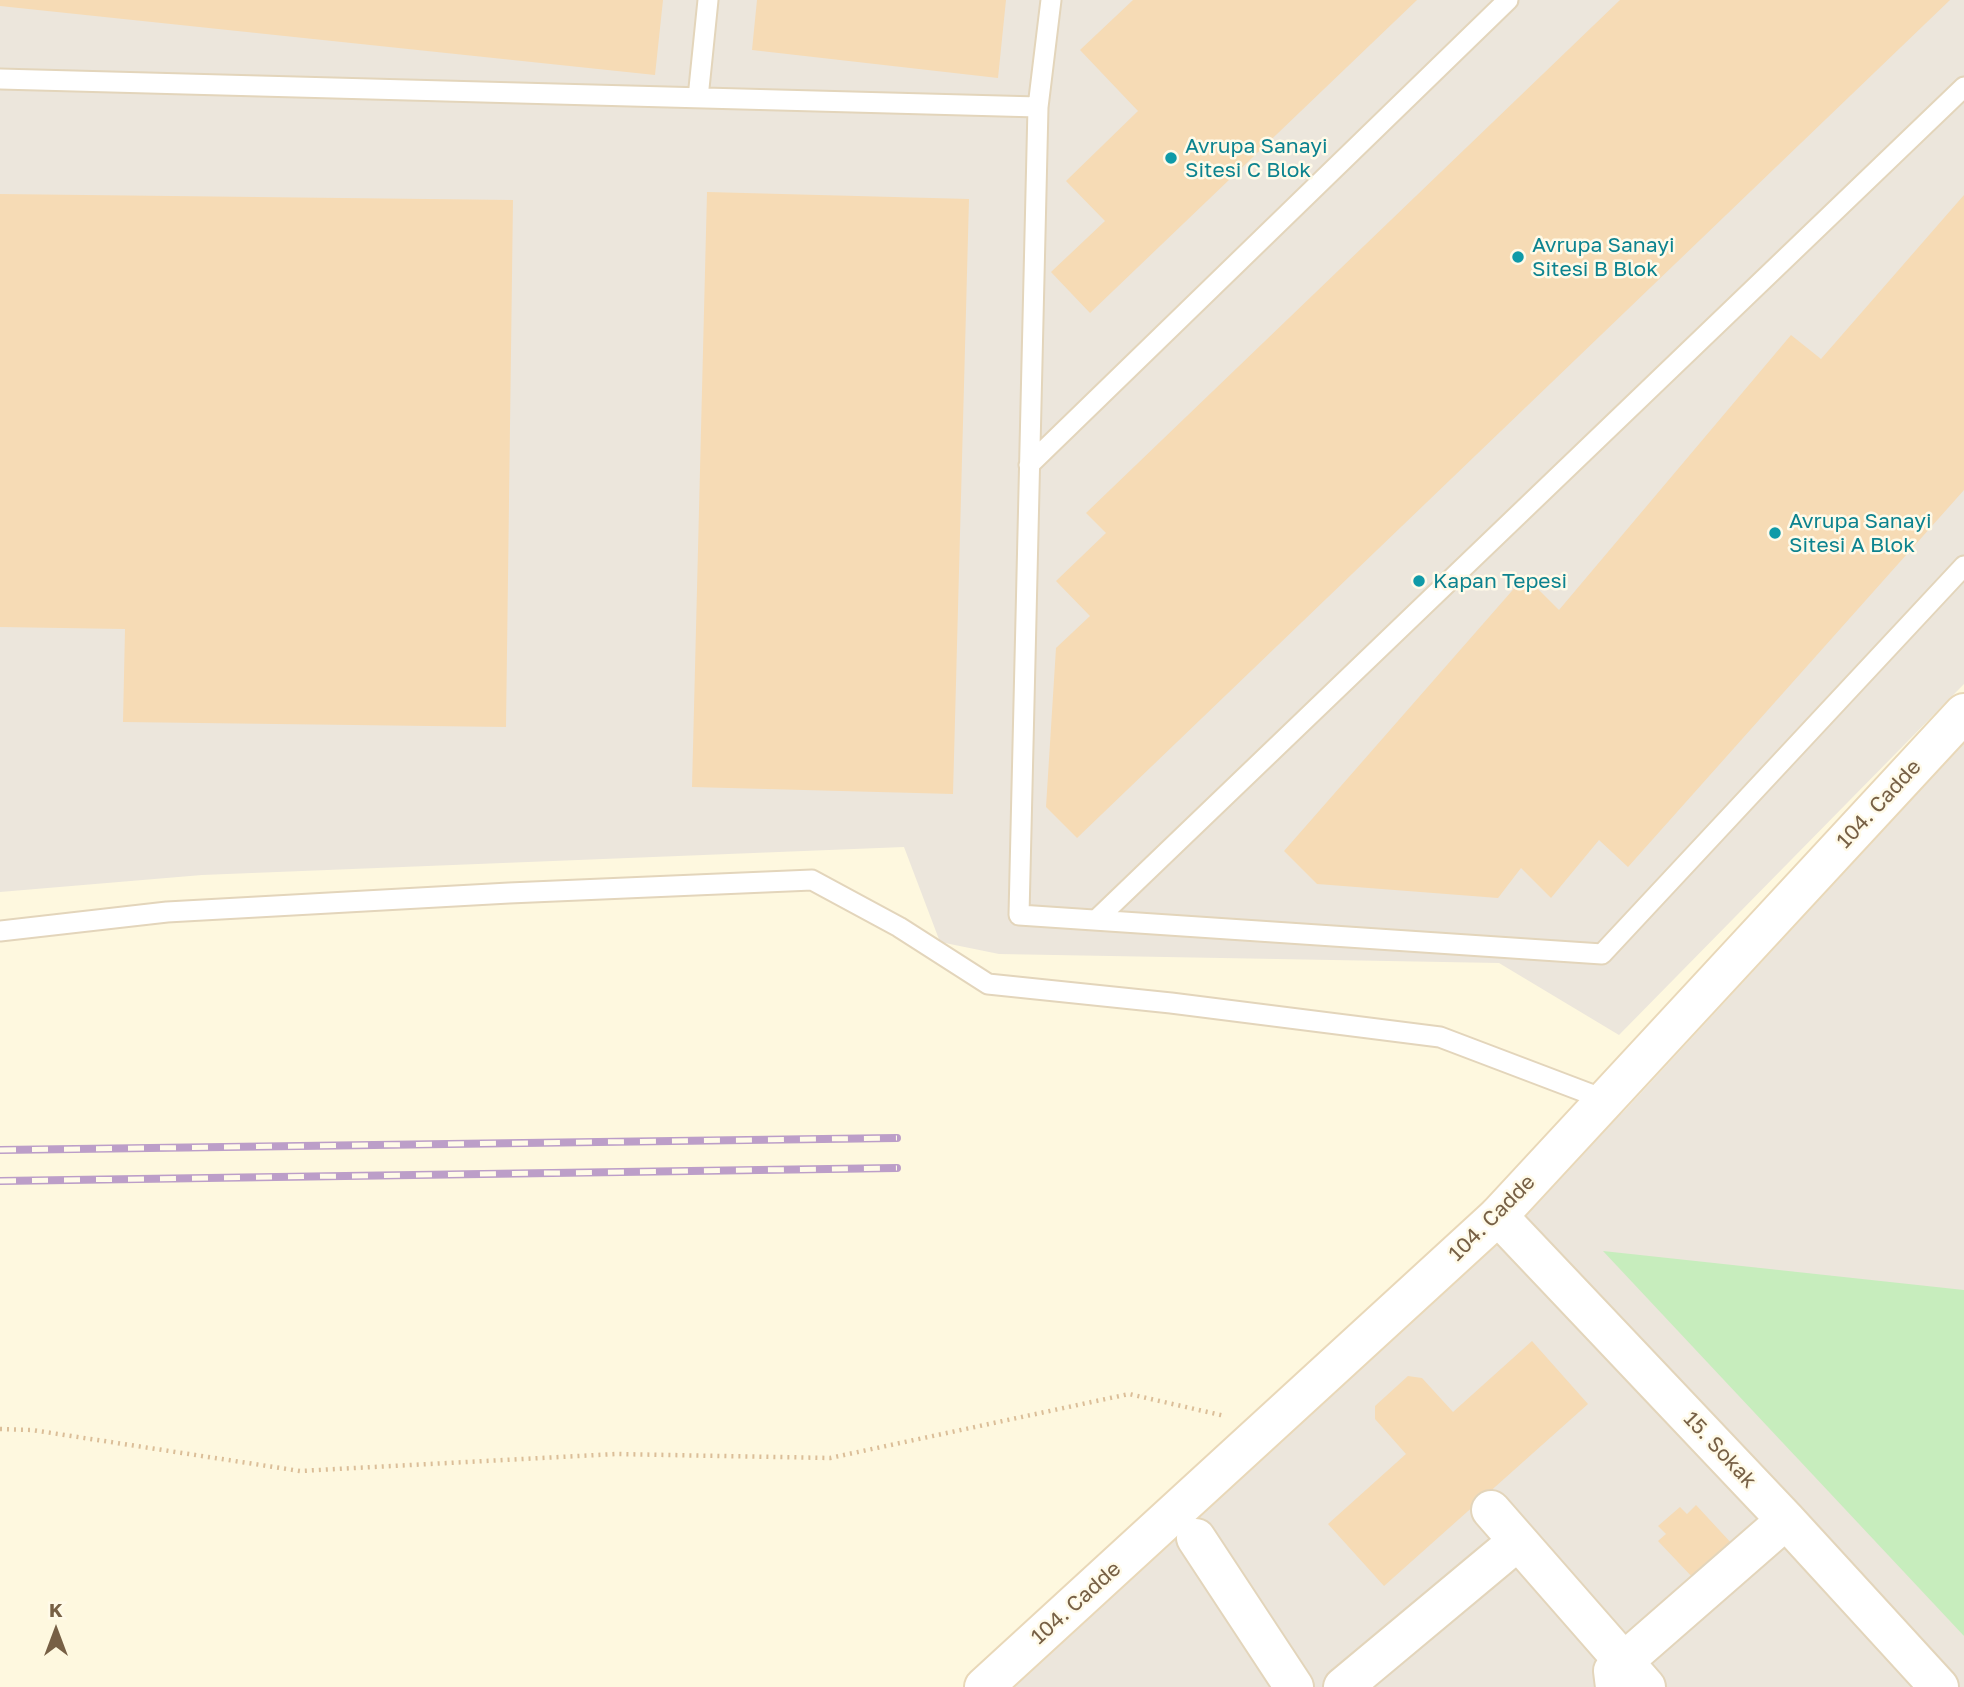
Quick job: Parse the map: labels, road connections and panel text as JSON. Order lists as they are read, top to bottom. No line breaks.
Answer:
{"streets":{"street":["104. Cadde","15. Sokak"]},"crossings":[["104. Cadde","15. Sokak"]],"places":["Avrupa Sanayi Sitesi C Blok","Avrupa Sanayi Sitesi B Blok","Avrupa Sanayi Sitesi A Blok","Kapan Tepesi"],"north":"top"}
